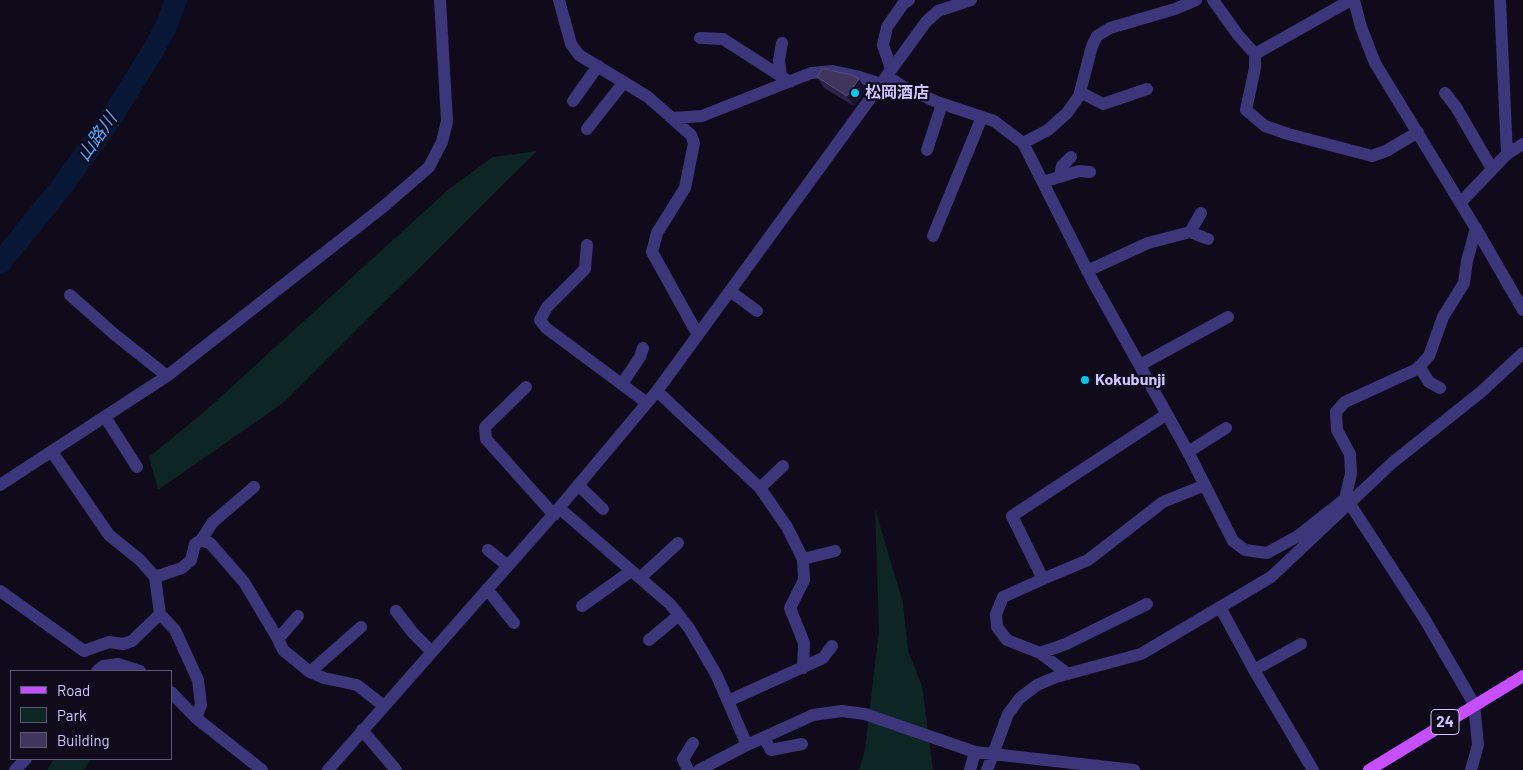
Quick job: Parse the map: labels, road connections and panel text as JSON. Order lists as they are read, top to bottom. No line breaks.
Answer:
{"streets":{"main road":["24"]},"water":["山路川"],"places":["松岡酒店","Kokubunji"],"legend":["Road","Park","Building"]}
